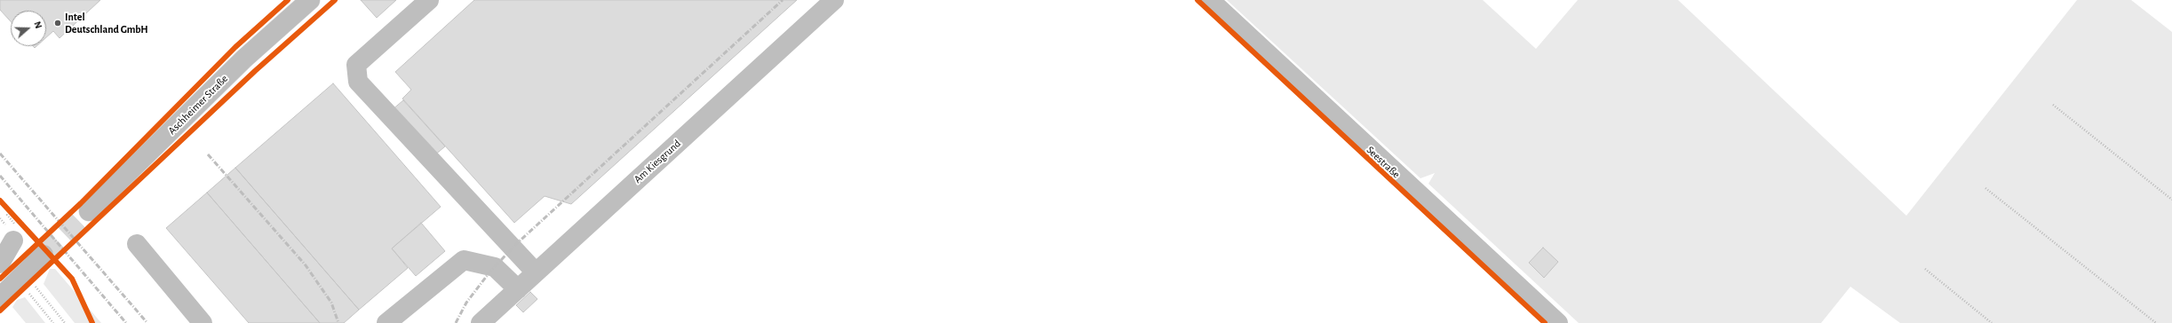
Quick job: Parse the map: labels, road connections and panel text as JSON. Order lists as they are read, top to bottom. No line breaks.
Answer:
{"streets":{"main road":["Aschheimer Straße"],"street":["Am Kiesgrund","Seestraße"]},"places":["Intel Deutschland GmbH"],"north":"right"}
